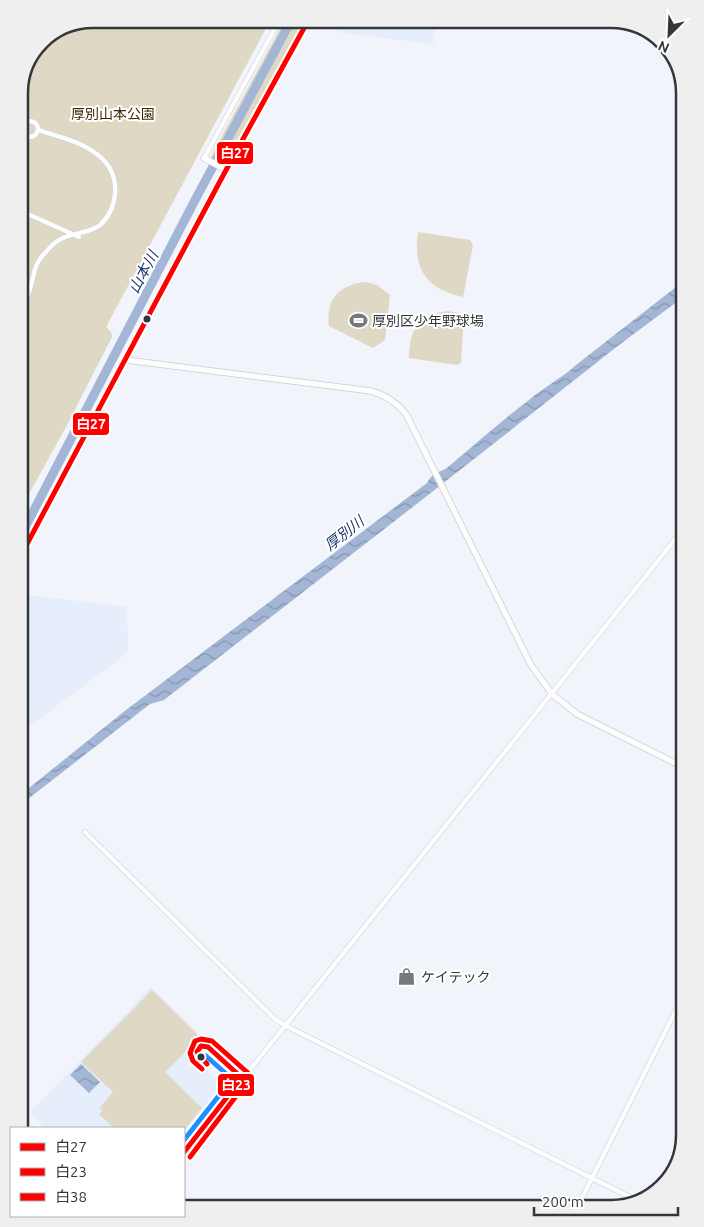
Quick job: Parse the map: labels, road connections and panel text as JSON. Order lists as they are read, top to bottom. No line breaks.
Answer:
{"water":["山本川","厚別川"],"parks":["厚別山本公園"],"places":{"sports":["厚別区少年野球場"],"shop":["ケイテック"]},"lines":["transit line 白27","transit line 白38","transit line 白23"],"legend":["白27","白23","白38"],"scale_bar":"200 m","north":"bottom left"}
